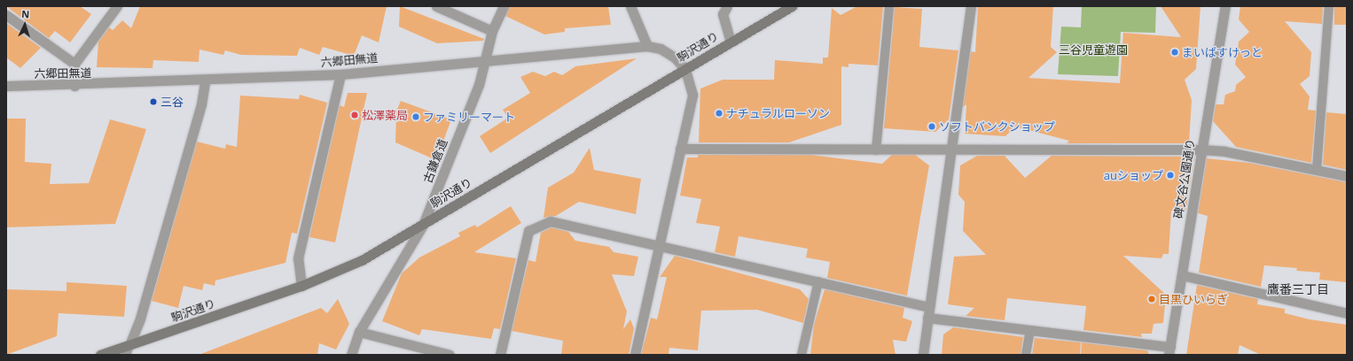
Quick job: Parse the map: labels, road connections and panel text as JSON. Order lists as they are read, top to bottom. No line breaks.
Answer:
{"streets":{"main road":["駒沢通り"],"street":["六郷田無道","古鎌倉道","碑文谷公園通り"]},"crossings":[["駒沢通り","六郷田無道"],["駒沢通り","古鎌倉道"],["六郷田無道","古鎌倉道"]],"districts":["鷹番三丁目"],"parks":["三谷児童遊園"],"places":["まいばすけっと","三谷","ナチュラルローソン","松澤薬局","ファミリーマート","ソフトバンクショップ","auショップ","目黒ひいらぎ"],"north":"top"}
